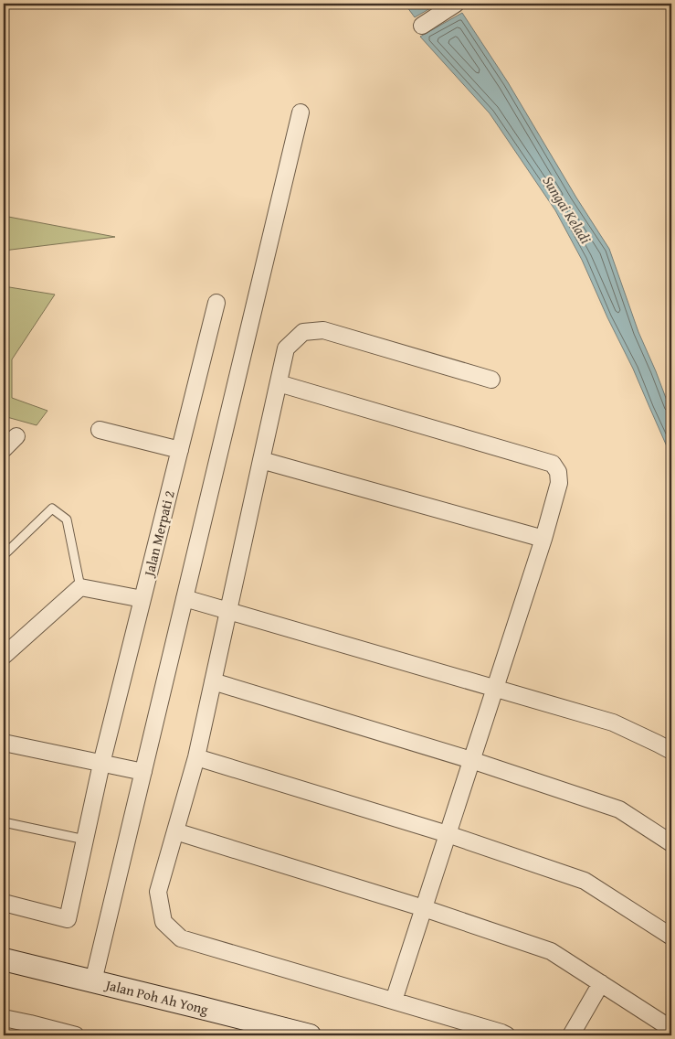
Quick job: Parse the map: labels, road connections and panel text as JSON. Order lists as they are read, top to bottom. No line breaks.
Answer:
{"streets":{"main road":["Jalan Poh Ah Yong"],"street":["Jalan Merpati 2"]},"water":["Sungai Keladi"]}
